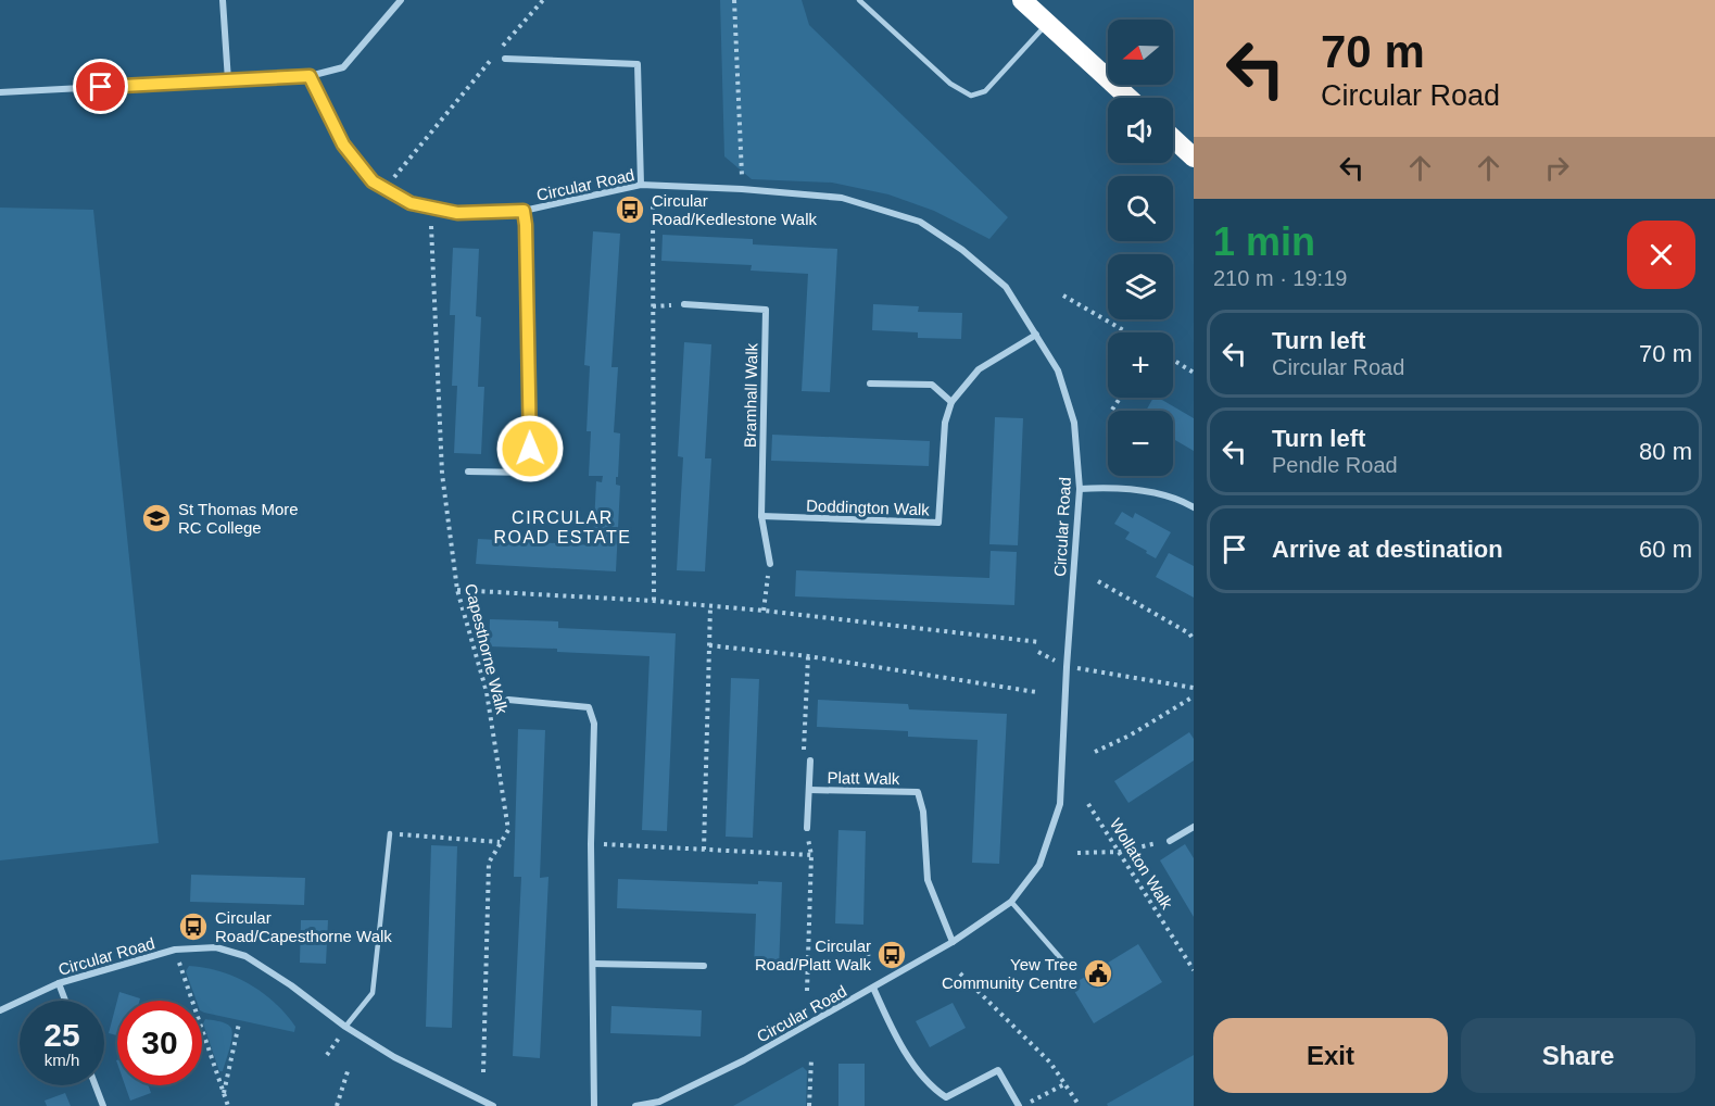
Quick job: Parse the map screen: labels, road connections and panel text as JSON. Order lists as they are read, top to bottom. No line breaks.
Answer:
{"streets":{"street":["Circular Road","Bramhall Walk","Doddington Walk","Capesthorne Walk","Platt Walk"],"path":["Wollaton Walk"]},"crossings":[["Circular Road","Doddington Walk"],["Circular Road","Platt Walk"],["Bramhall Walk","Doddington Walk"]],"districts":["CIRCULAR ROAD ESTATE"],"places":{"bus stop":["Circular Road/Kedlestone Walk","Circular Road/Capesthorne Walk","Circular Road/Platt Walk"],"school or university":["St Thomas More RC College"],"public building":["Yew Tree Community Centre"]},"north":"left","page":{"turn":["70 m","Circular Road"],"map_buttons":["+","−"],"heading":["1 min","210 m · 19:19"],"list":[{"name":"Turn left","note":"Circular Road","value":"70 m"},{"name":"Turn left","note":"Pendle Road","value":"80 m"},{"name":"Arrive at destination","value":"60 m"}],"speed":"25 km/h","limit":"30","buttons":["Exit","Share"]}}
